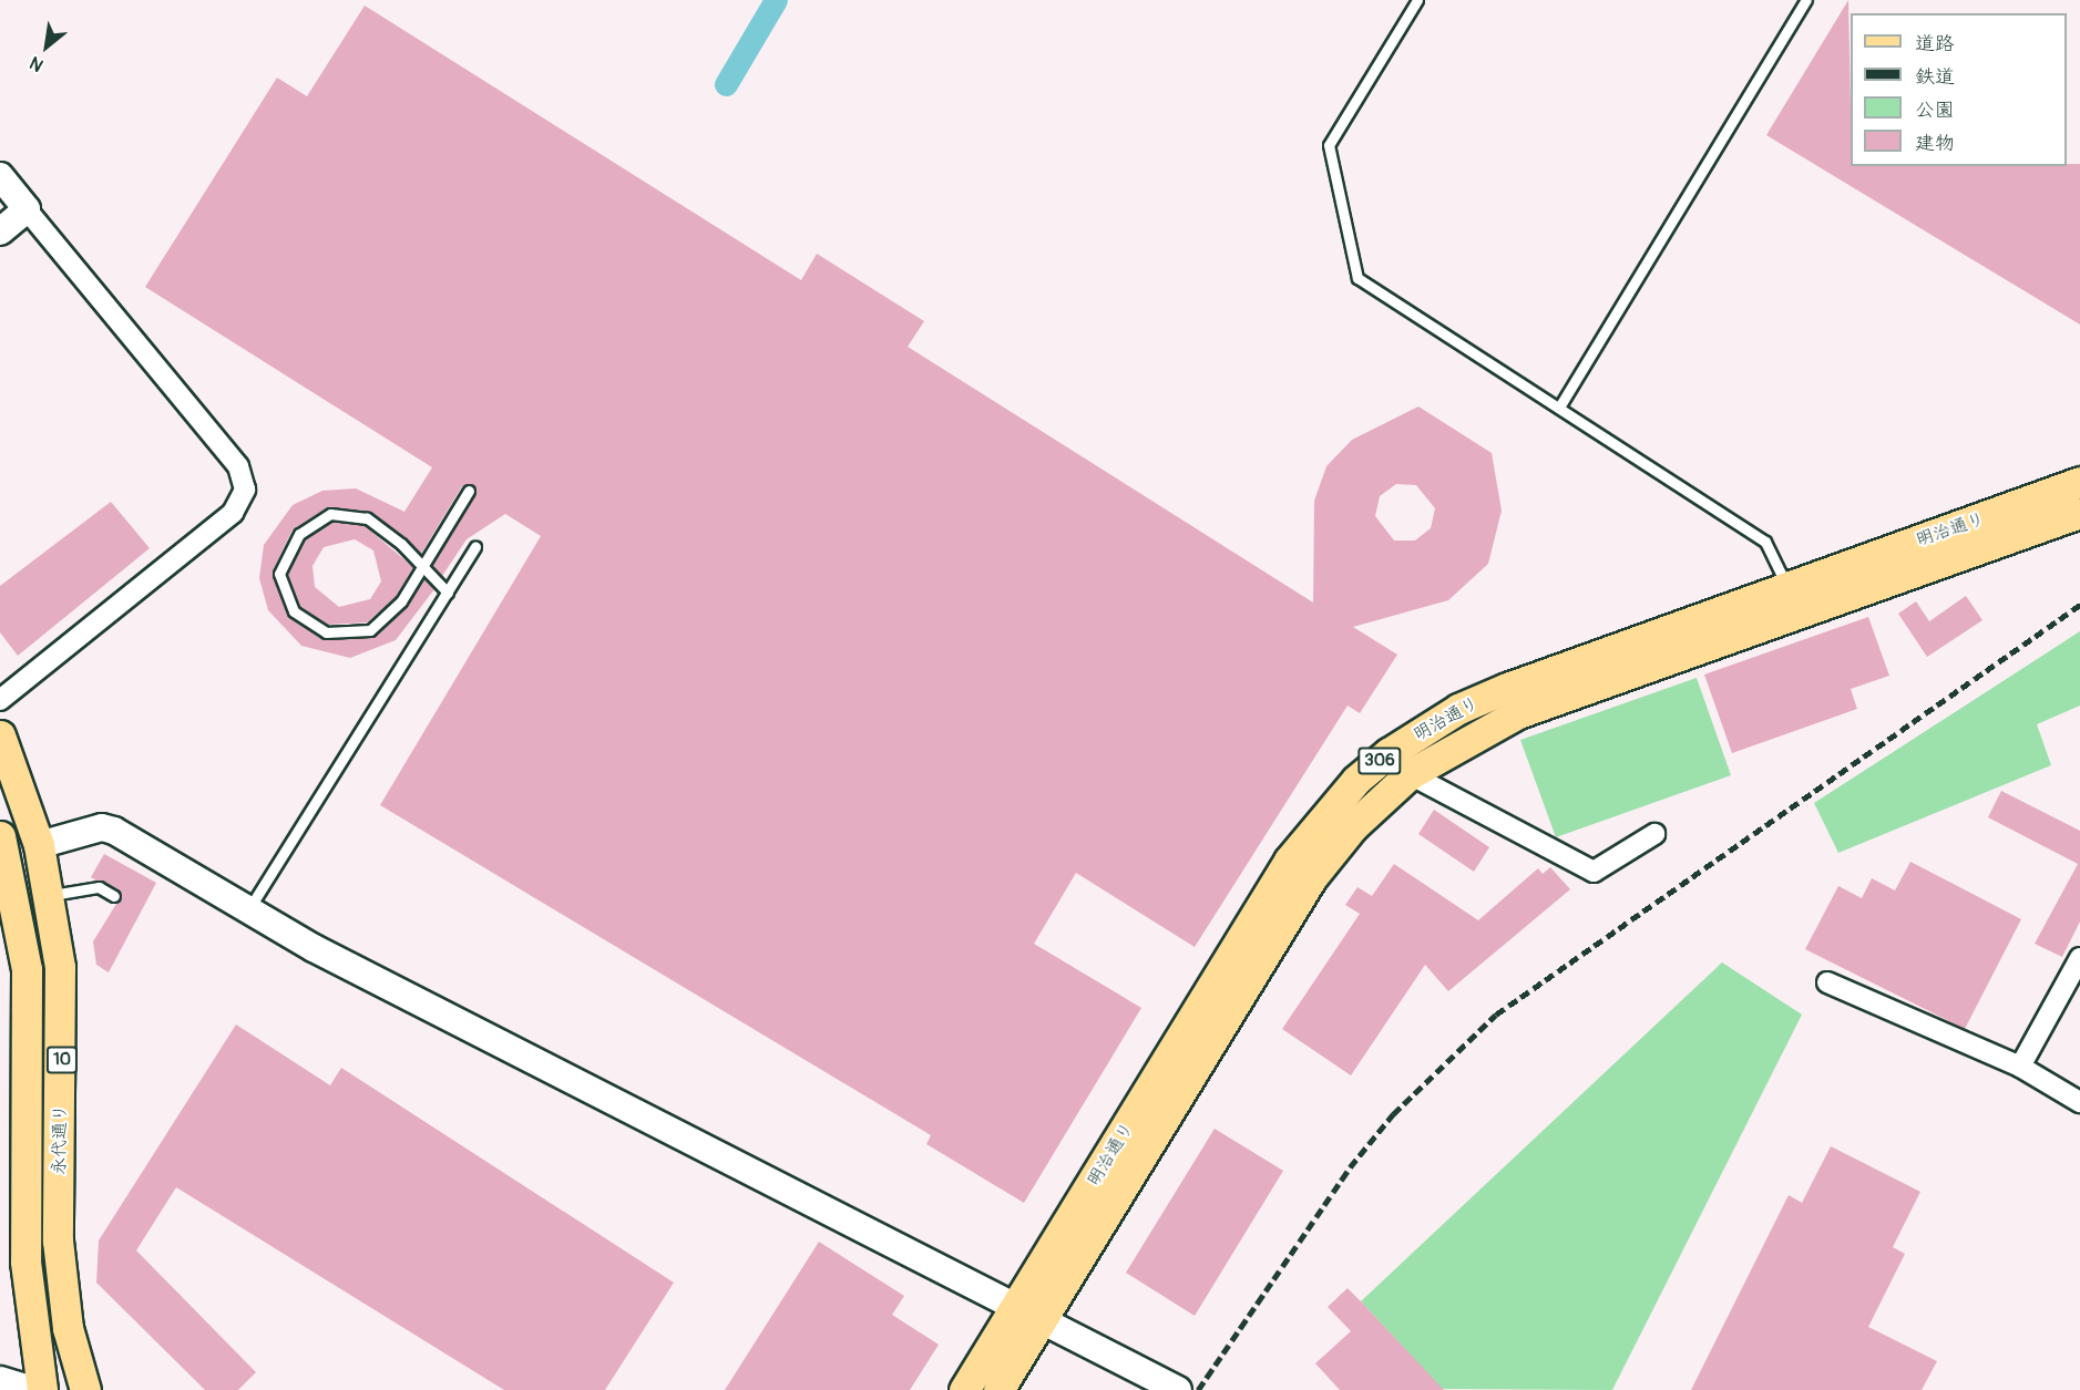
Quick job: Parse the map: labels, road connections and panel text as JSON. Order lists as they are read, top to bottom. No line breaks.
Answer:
{"streets":{"main road":["明治通り","306","10","永代通り"]},"legend":["道路","鉄道","公園","建物"],"north":"bottom left"}
